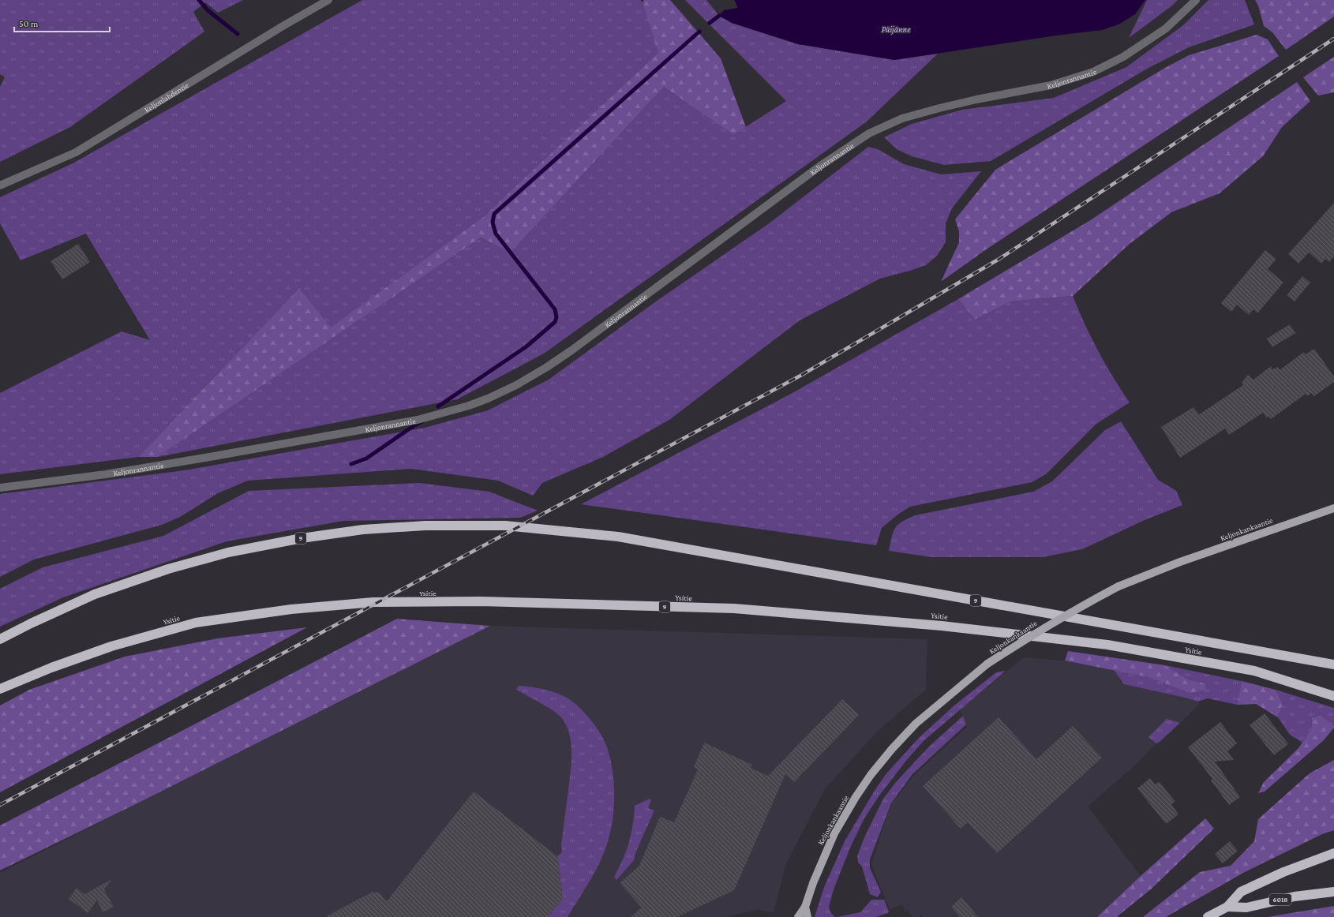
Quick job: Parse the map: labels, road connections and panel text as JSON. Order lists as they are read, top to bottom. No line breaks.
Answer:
{"streets":{"highway":["9","Ysitie","6018"],"main road":["Keljonkankaantie"],"street":["Keljonrannantie","Keljonlahdentie"]},"water":["Päijänne"],"scale_bar":"50 m"}
